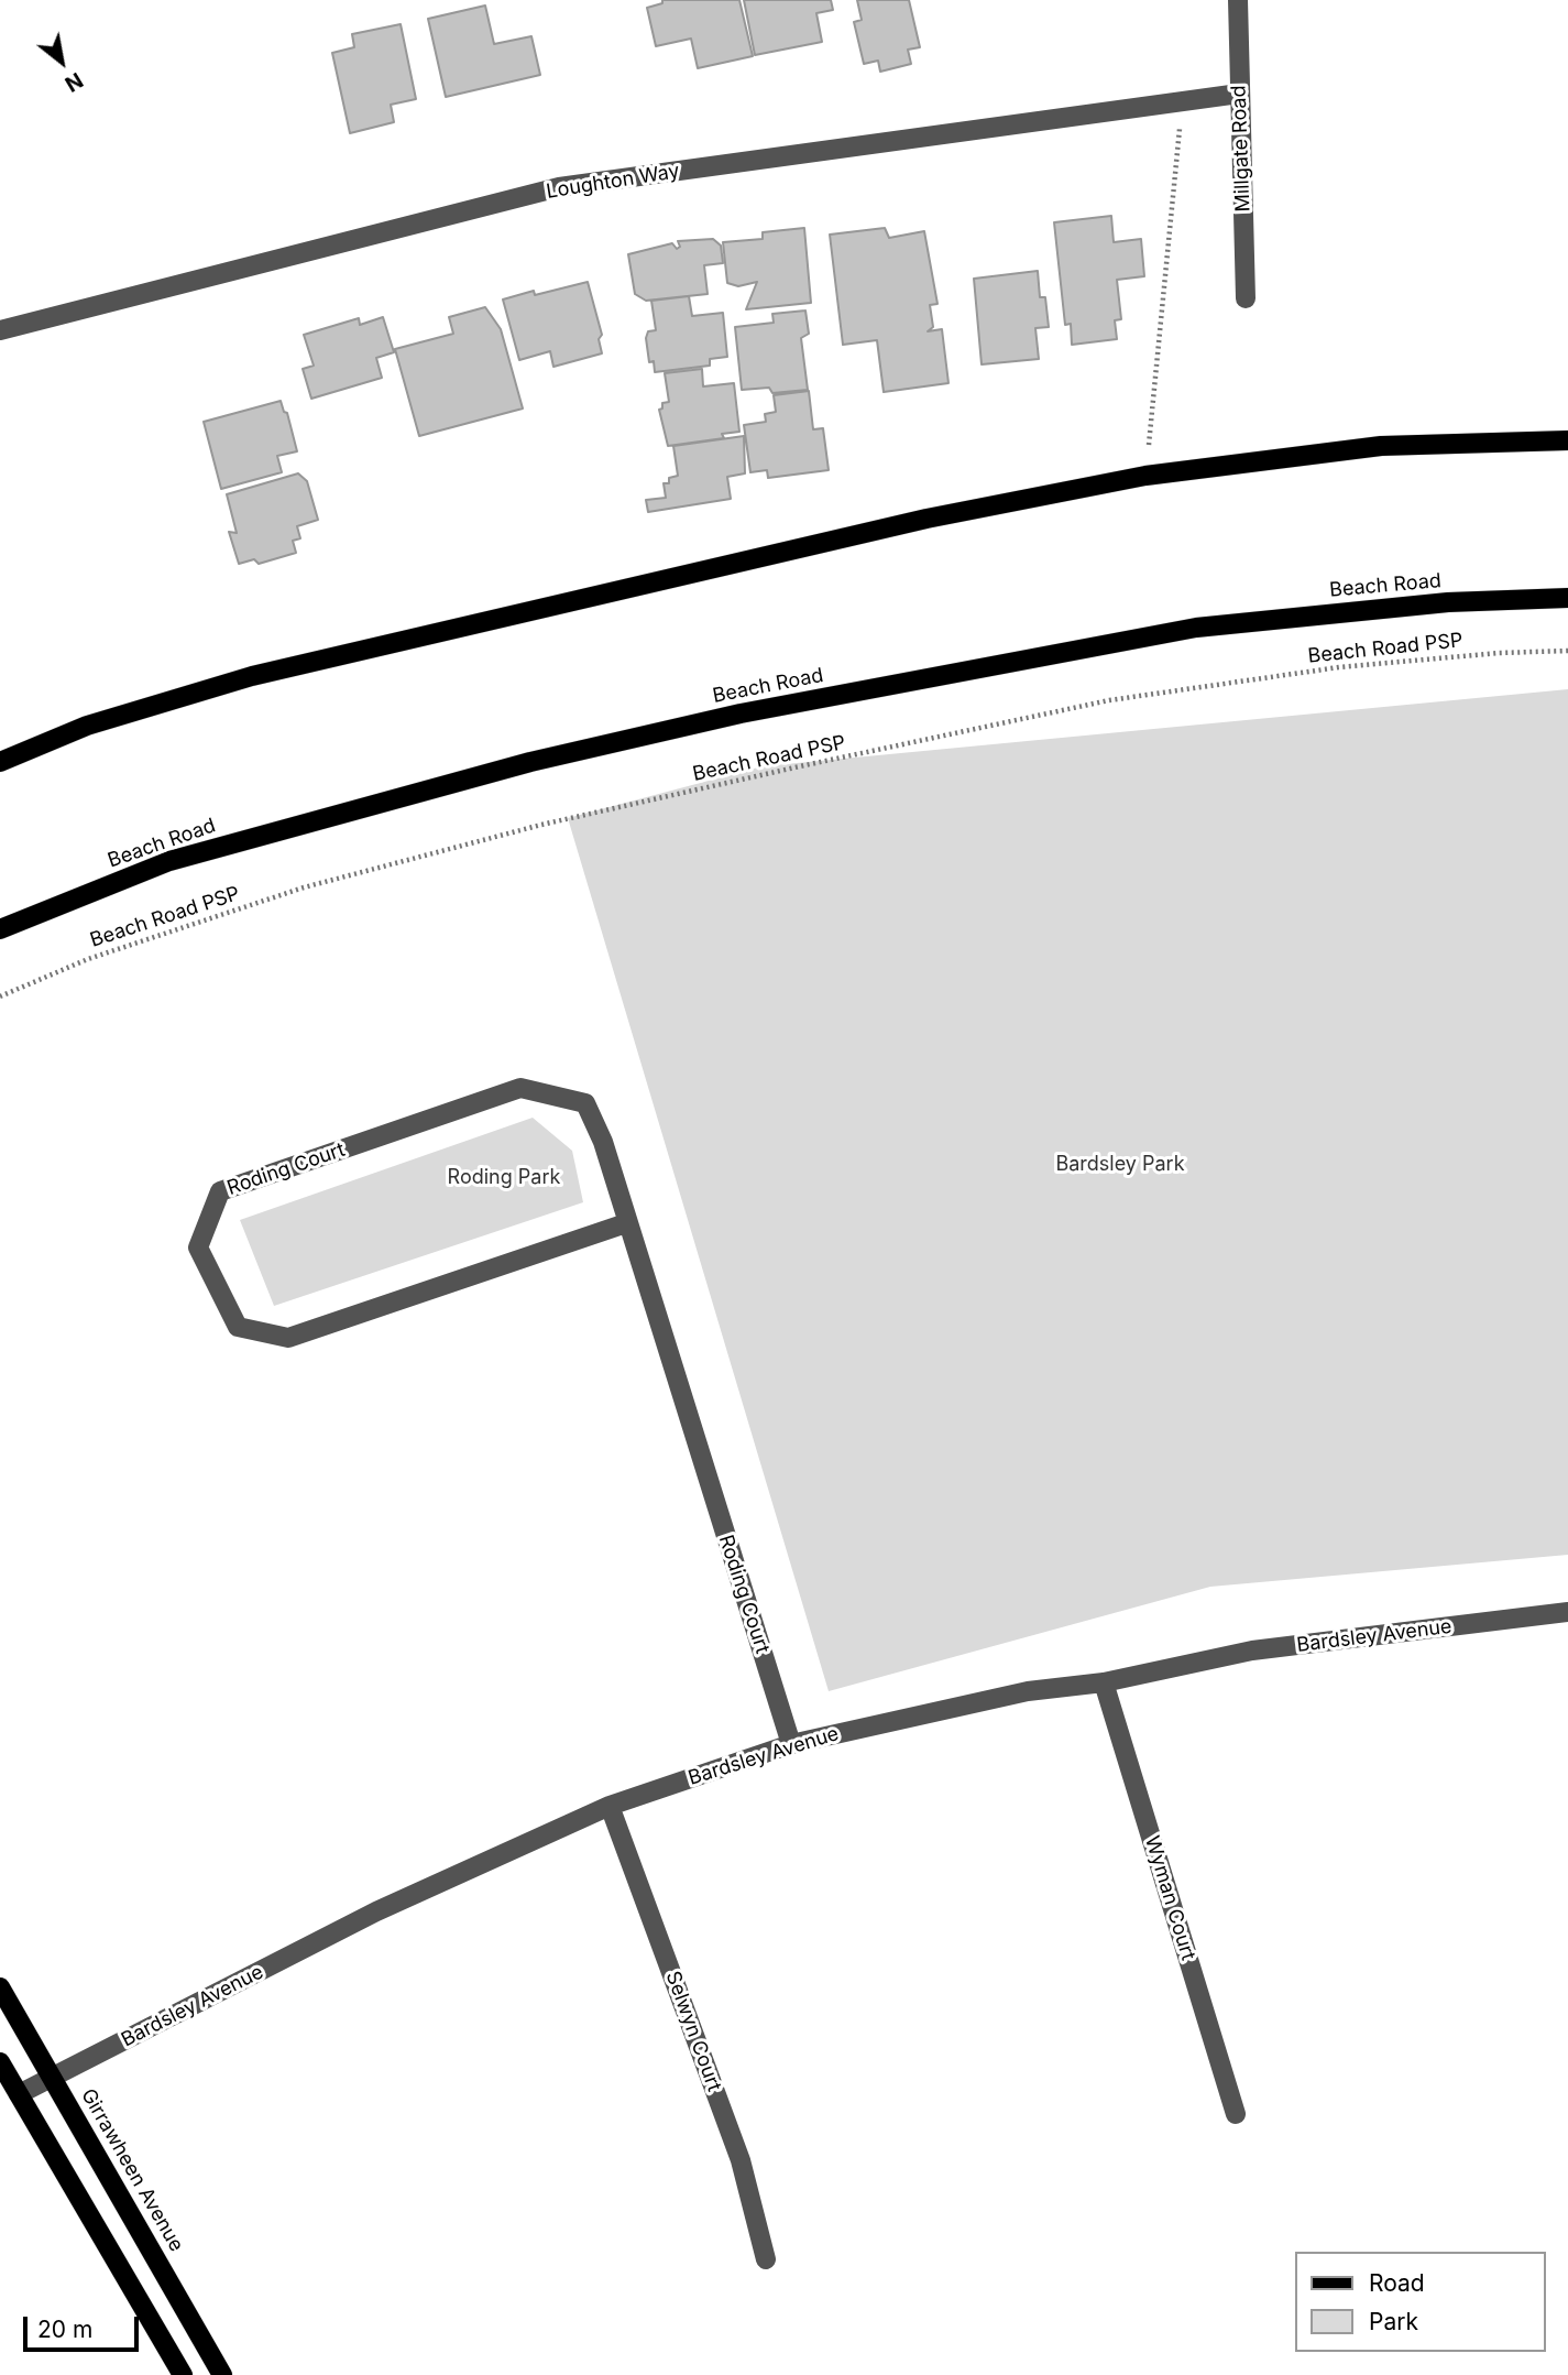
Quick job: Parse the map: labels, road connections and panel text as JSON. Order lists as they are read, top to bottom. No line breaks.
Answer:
{"streets":{"main road":["Beach Road","Girrawheen Avenue"],"street":["Millgate Road","Loughton Way","Roding Court","Bardsley Avenue","Wyman Court","Selwyn Court"],"path":["Beach Road PSP"]},"crossings":[["Millgate Road","Loughton Way"],["Roding Court","Bardsley Avenue"],["Bardsley Avenue","Wyman Court"],["Bardsley Avenue","Selwyn Court"],["Bardsley Avenue","Girrawheen Avenue"]],"parks":["Bardsley Park","Roding Park"],"legend":["Road","Park"],"scale_bar":"20 m","north":"bottom right"}
